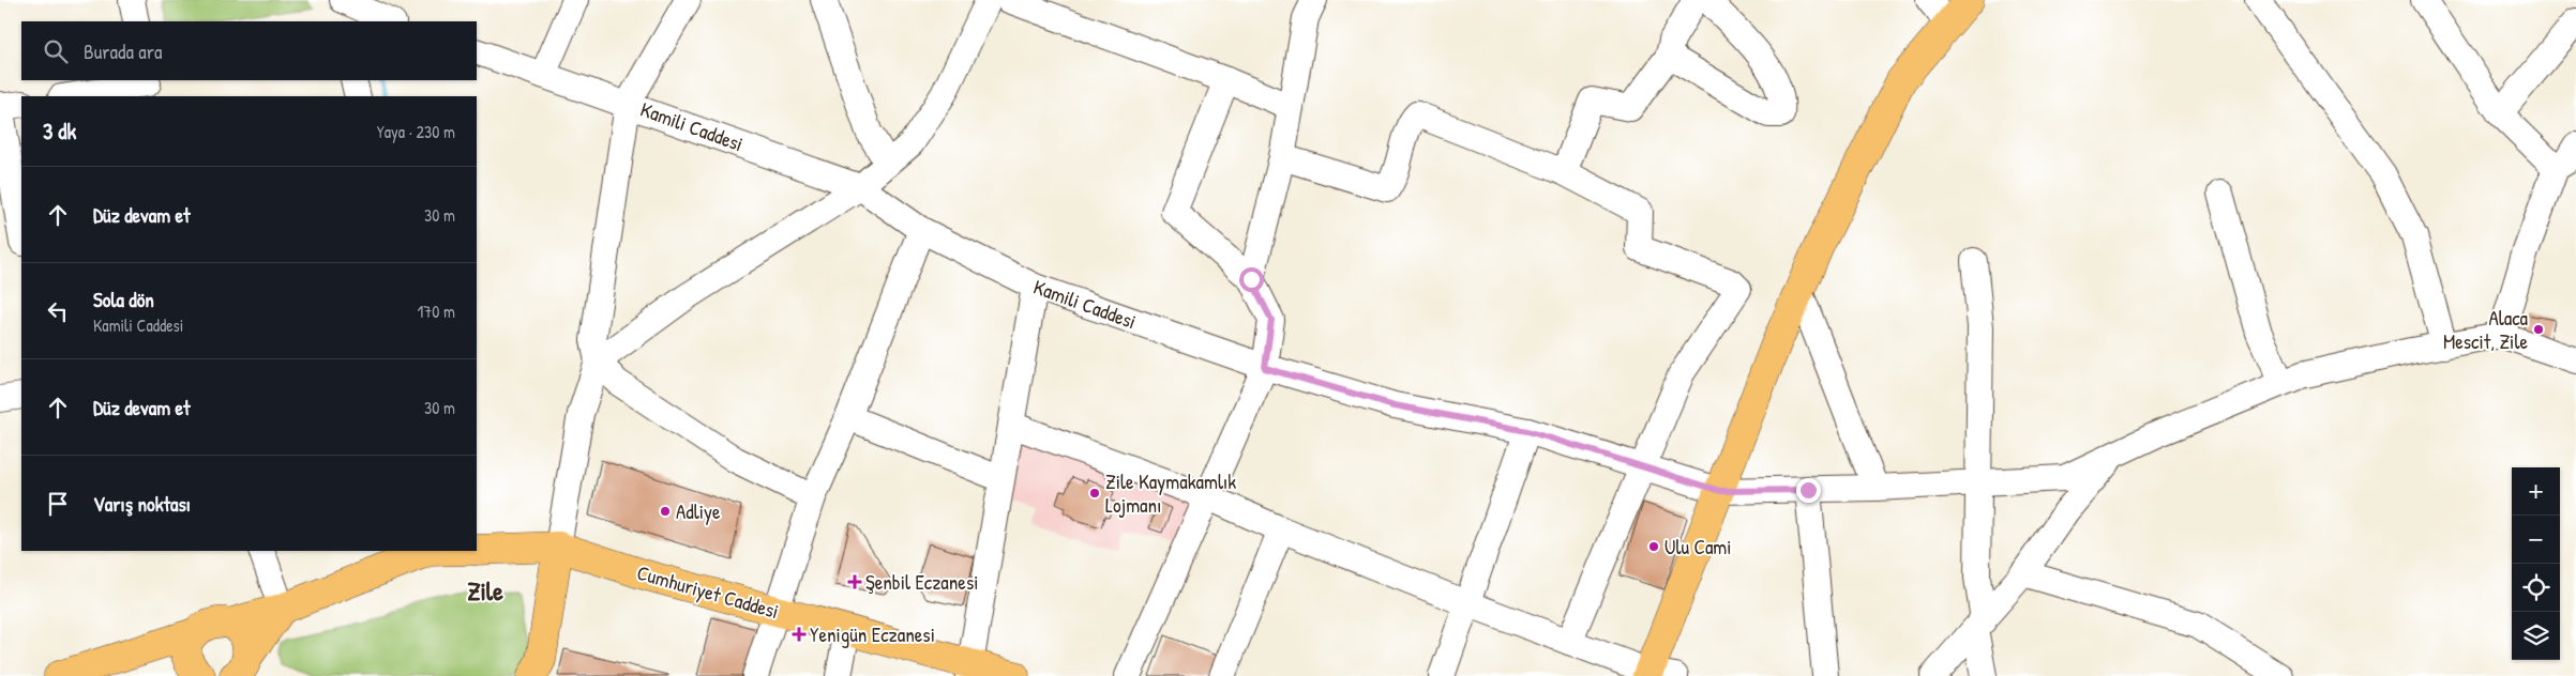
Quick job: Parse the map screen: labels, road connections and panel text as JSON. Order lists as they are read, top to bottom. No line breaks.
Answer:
{"streets":{"main road":["Cumhuriyet Caddesi"],"street":["Kamili Caddesi"]},"districts":["Zile"],"places":{"other":["Alaca Mescit, Zile","Zile Kaymakamlık Lojmanı","Adliye","Ulu Cami"],"health":["Şenbil Eczanesi","Yenigün Eczanesi"]},"page":{"search":"Burada ara","heading":["3 dk","Yaya · 230 m"],"list":[["Düz devam et","30 m"],["Sola dön","Kamili Caddesi","170 m"],["Düz devam et","30 m"],"Varış noktası"],"map_buttons":["+","−"]}}
